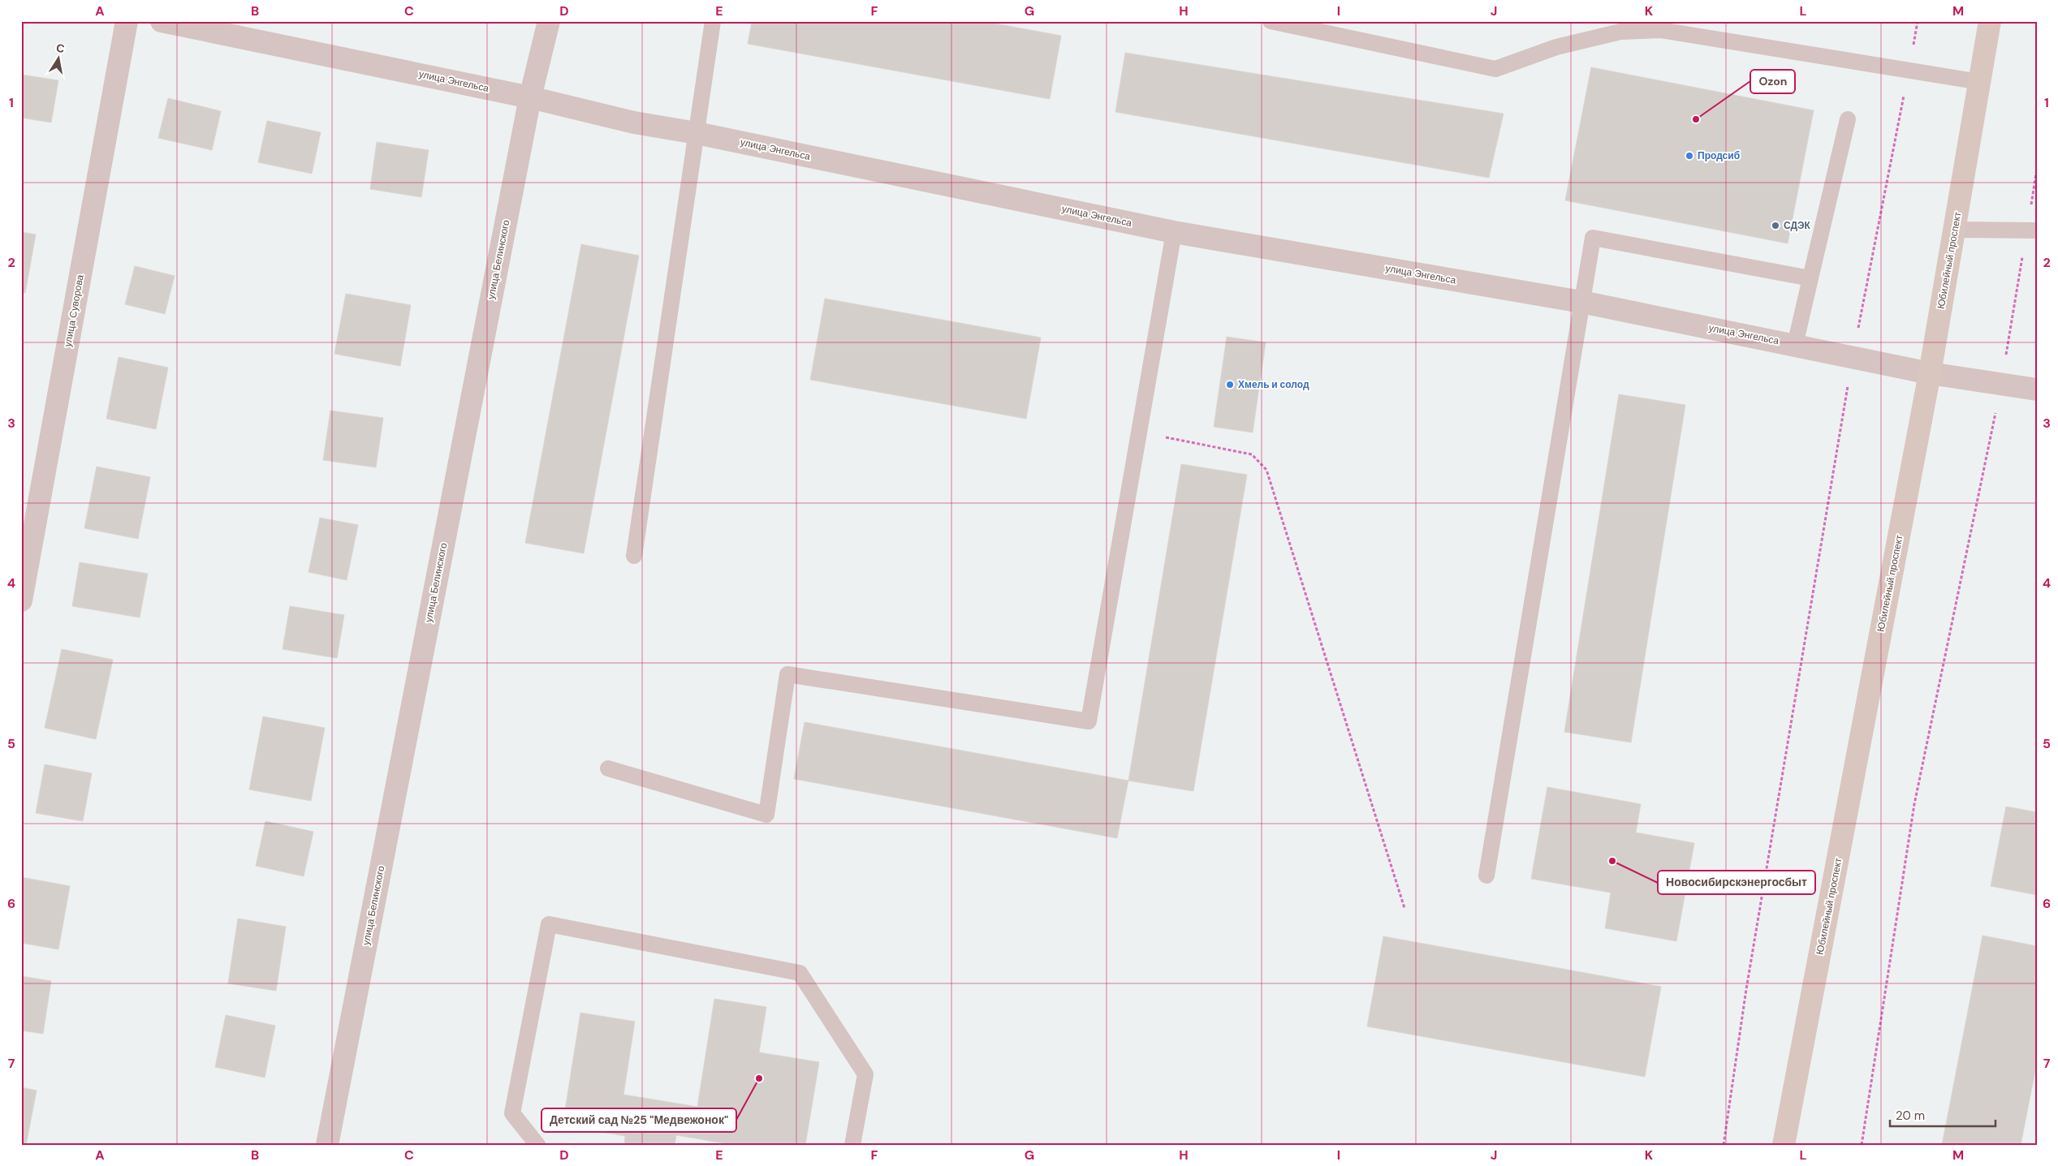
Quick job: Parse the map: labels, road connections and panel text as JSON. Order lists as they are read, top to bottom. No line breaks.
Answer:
{"streets":{"main road":["Юбилейный проспект"],"street":["улица Энгельса","улица Белинского","улица Суворова"]},"crossings":[["улица Энгельса","улица Белинского"],["улица Энгельса","Юбилейный проспект"]],"places":["Ozon","Продсиб","СДЭК","Хмель и солод","Новосибирскэнергосбыт","Детский сад №25 \"Медвежонок\""],"scale_bar":"20 m","north":"top","grid":{"columns":["A","B","C","D","E","F","G","H","I","J","K","L","M"],"rows":["1","2","3","4","5","6","7"]}}
